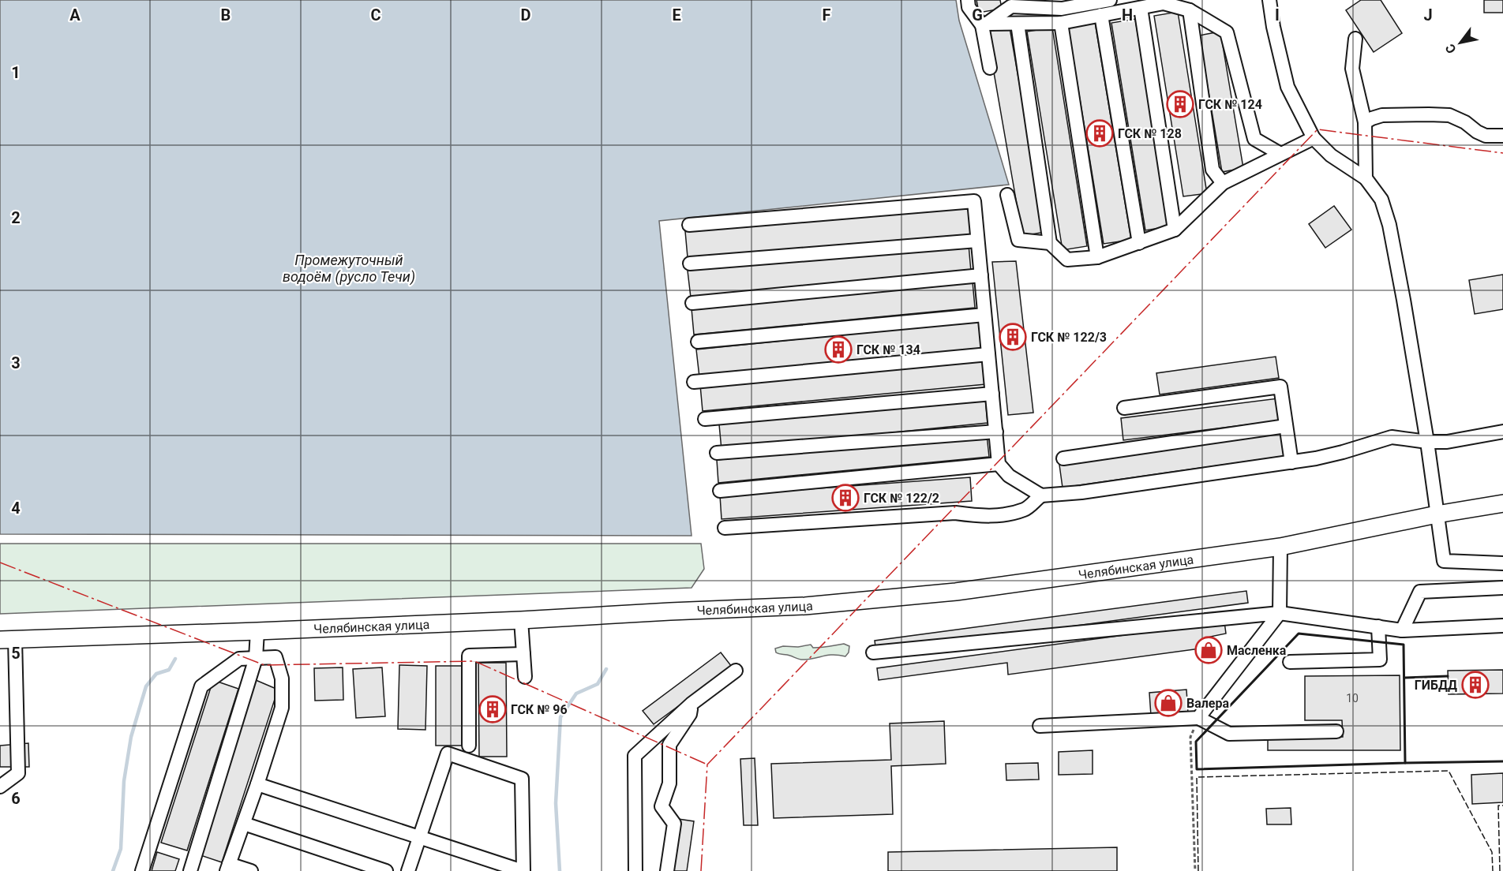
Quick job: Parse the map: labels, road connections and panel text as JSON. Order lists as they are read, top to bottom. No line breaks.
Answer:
{"streets":{"main road":["Челябинская улица"]},"water":["Промежуточный водоём (русло Течи)"],"places":{"building":["ГСК № 124","ГСК № 128","ГСК № 122/3","ГСК № 134","ГСК № 122/2","ГИБДД","ГСК № 96"],"shop":["Масленка","Валера"]},"house_numbers":["10"],"north":"bottom left","grid":{"columns":["A","B","C","D","E","F","G","H","I","J"],"rows":["1","2","3","4","5","6"]}}
